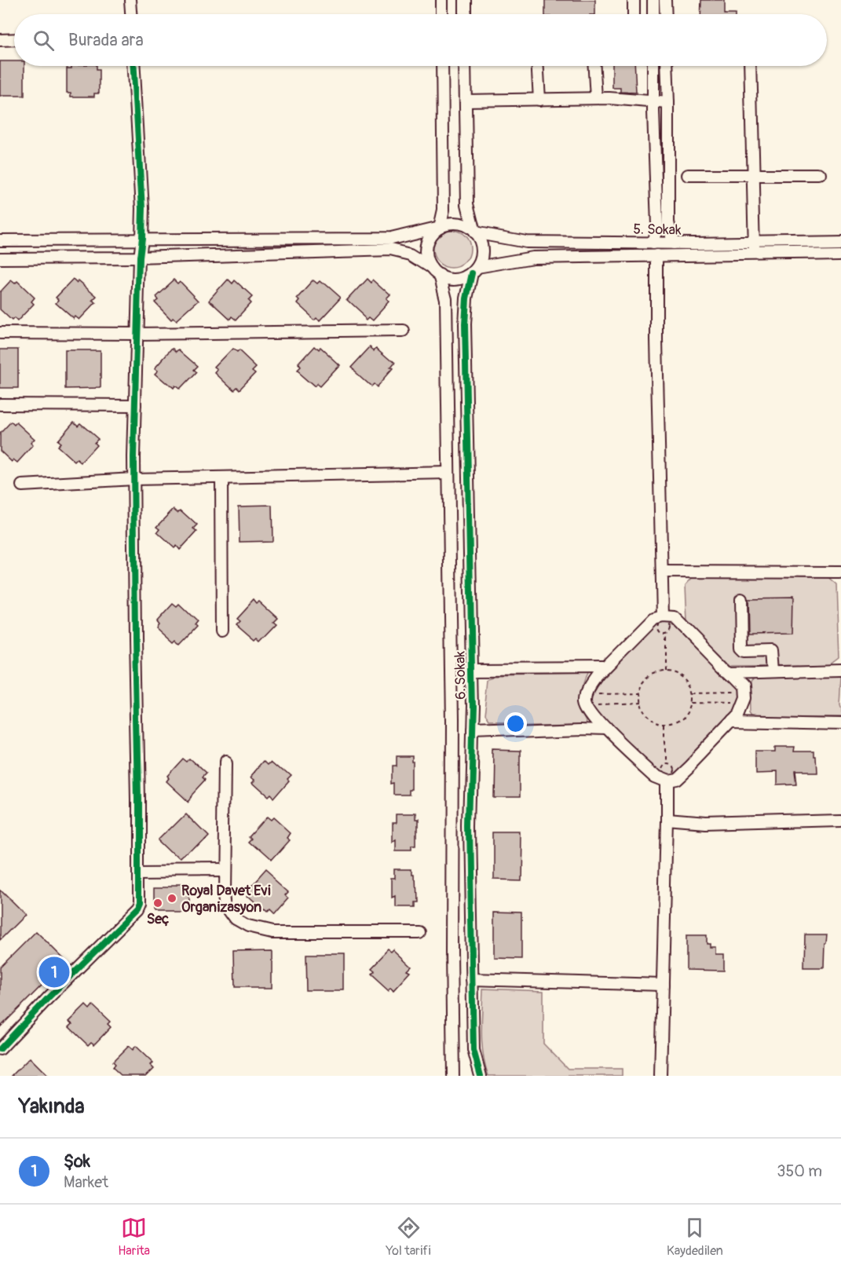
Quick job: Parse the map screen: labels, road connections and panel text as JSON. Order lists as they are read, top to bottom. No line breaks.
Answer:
{"streets":{"street":["5. Sokak","6. Sokak"]},"crossings":[["5. Sokak","6. Sokak"]],"places":["Royal Davet Evi Organizasyon","Seç"],"page":{"search":"Burada ara","pins":"1","heading":"Yakında","list":[{"mark":"1","name":"Şok","note":"Market","value":"350 m"}],"nav":["Harita","Yol tarifi","Kaydedilen"]}}
